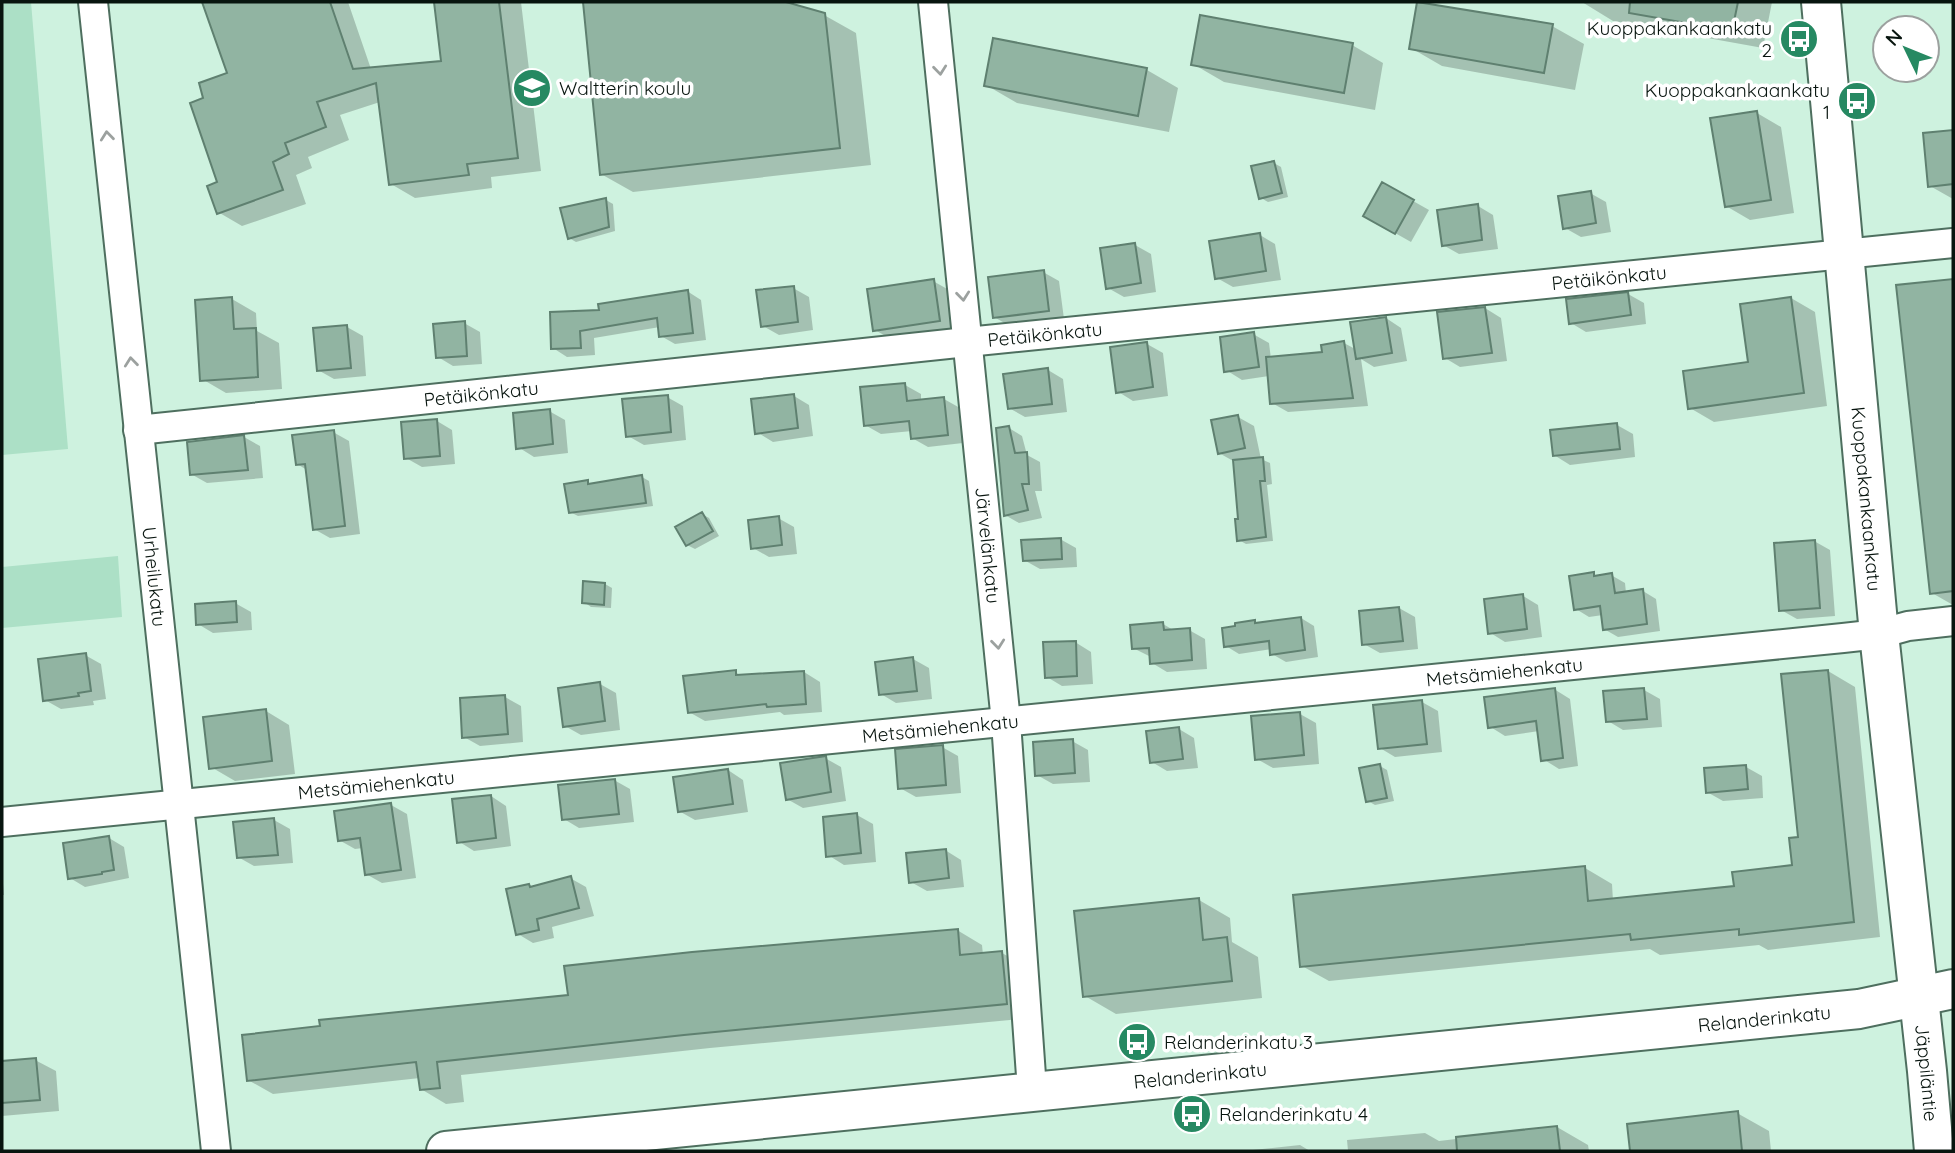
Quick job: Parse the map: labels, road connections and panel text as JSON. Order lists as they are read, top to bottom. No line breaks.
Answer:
{"streets":{"main road":["Kuoppakankaankatu","Relanderinkatu","Jäppiläntie"],"street":["Petäikönkatu","Järvelänkatu","Urheilukatu","Metsämiehenkatu"]},"crossings":[["Petäikönkatu","Kuoppakankaankatu"],["Petäikönkatu","Järvelänkatu"],["Petäikönkatu","Urheilukatu"],["Kuoppakankaankatu","Metsämiehenkatu"],["Kuoppakankaankatu","Relanderinkatu"],["Kuoppakankaankatu","Jäppiläntie"],["Järvelänkatu","Metsämiehenkatu"],["Järvelänkatu","Relanderinkatu"],["Urheilukatu","Metsämiehenkatu"],["Relanderinkatu","Jäppiläntie"]],"one_way":["Järvelänkatu","Urheilukatu"],"places":{"bus stop":["Kuoppakankaankatu 2","Kuoppakankaankatu 1","Relanderinkatu 3","Relanderinkatu 4"],"school or university":["Waltterin koulu"]},"north":"top left"}
